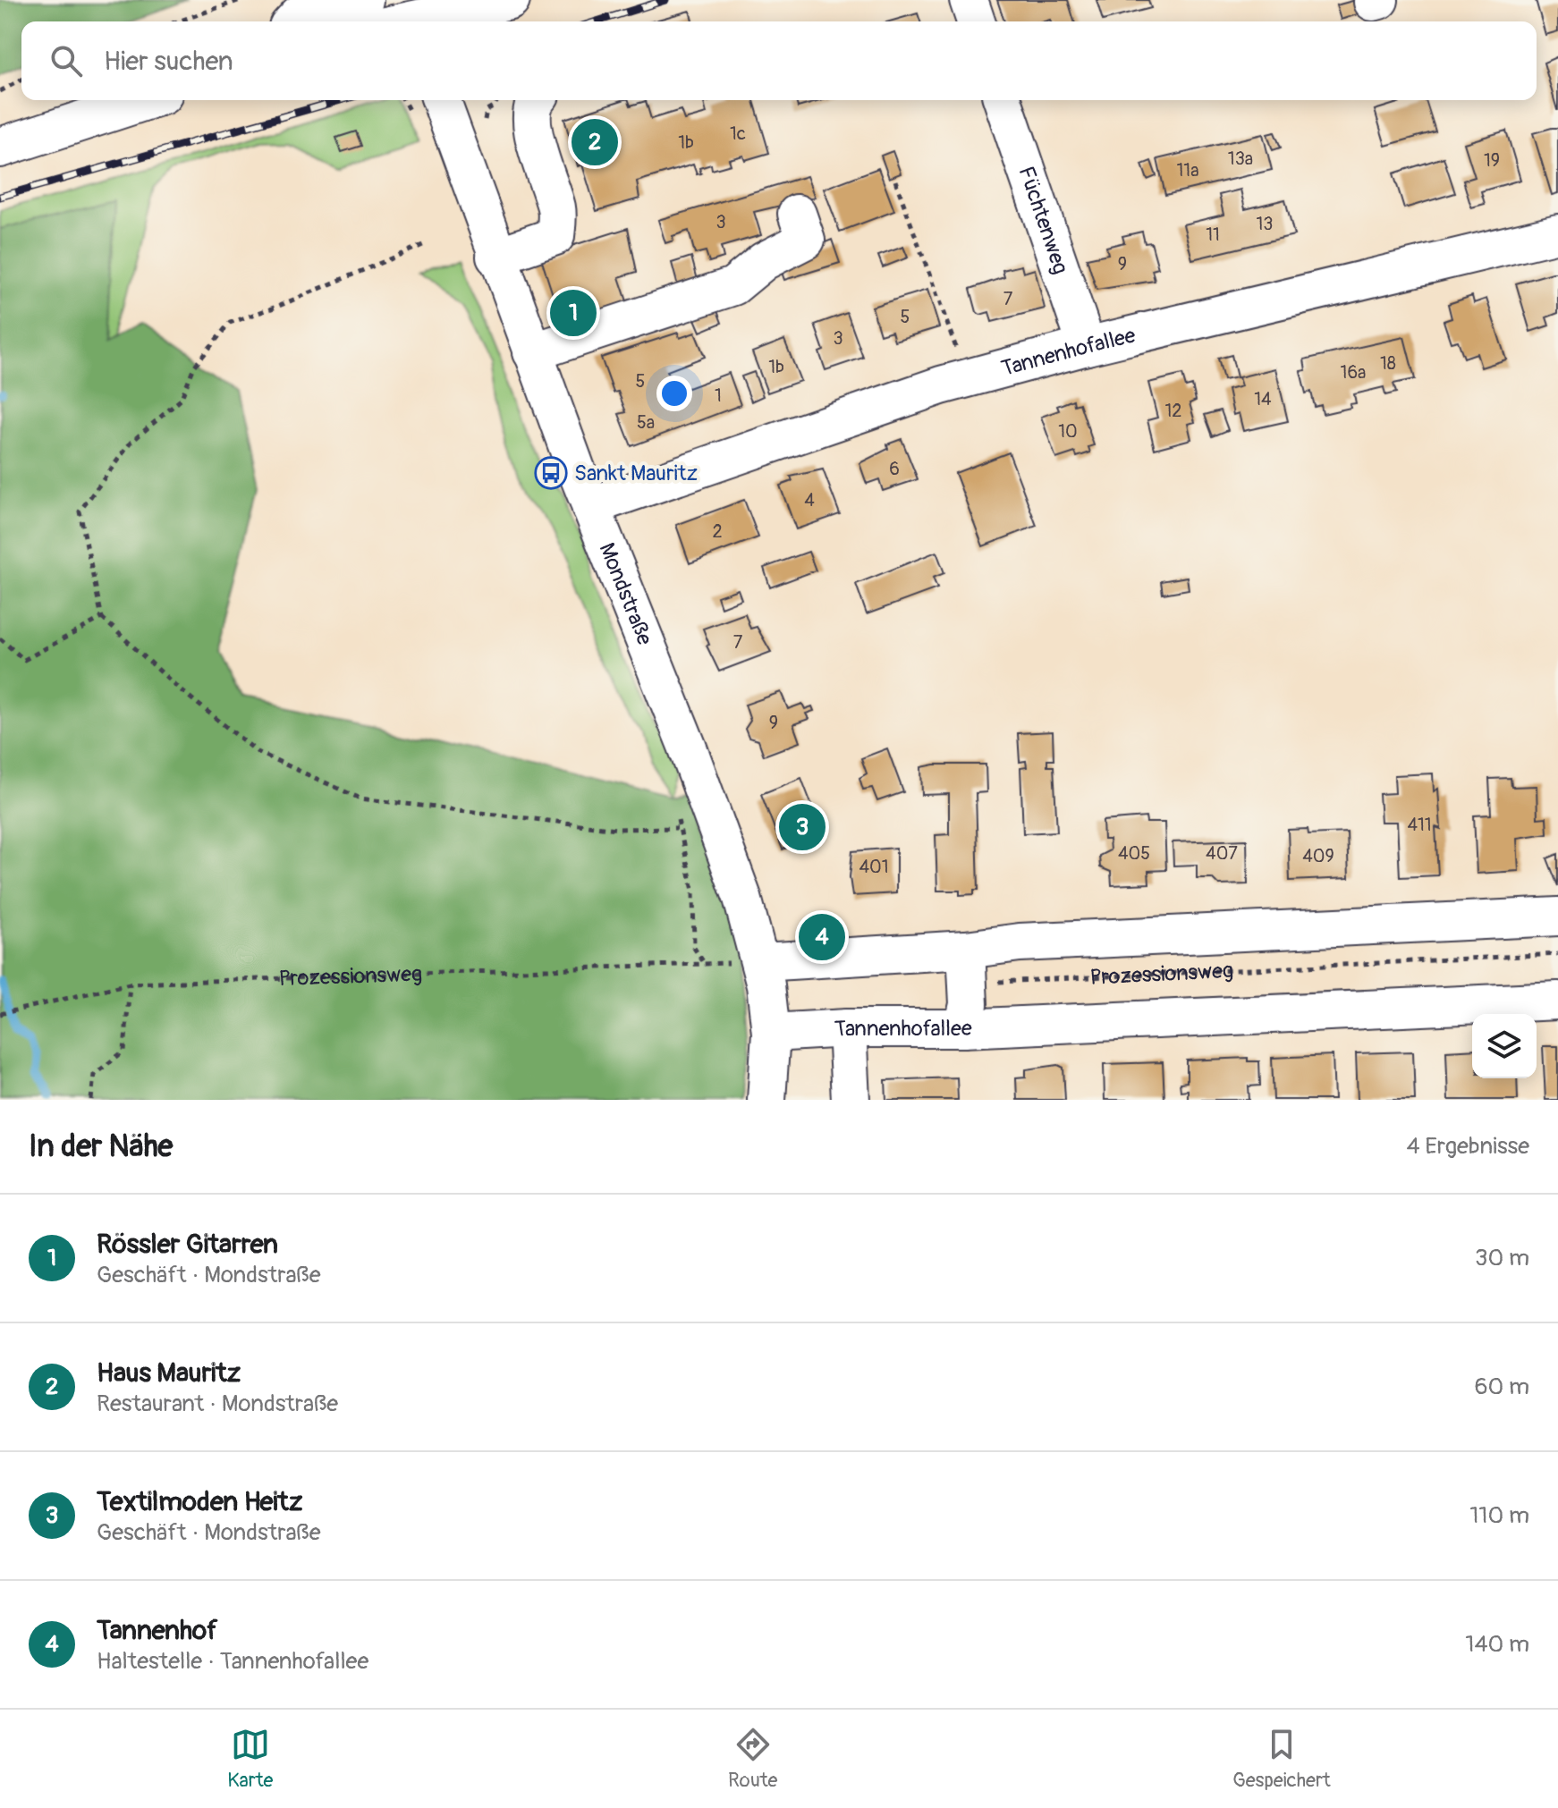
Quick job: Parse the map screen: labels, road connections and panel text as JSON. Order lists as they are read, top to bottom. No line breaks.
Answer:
{"streets":{"street":["Füchtenweg","Tannenhofallee","Mondstraße","Prozessionsweg"]},"crossings":[["Füchtenweg","Tannenhofallee"],["Tannenhofallee","Mondstraße"],["Tannenhofallee","Prozessionsweg"]],"places":{"bus stop":["Sankt Mauritz"]},"house_numbers":["1c","1b","13a","19","11a","3","13","11","9","7","5","3","18","1b","16a","5","1","14","12","5a","10","6","4","2","7","9","411","405","407","409","401"],"page":{"search":"Hier suchen","pins":["2","1","3","4"],"heading":["In der Nähe","4 Ergebnisse"],"list":[{"mark":"1","name":"Rössler Gitarren","note":"Geschäft · Mondstraße","value":"30 m"},{"mark":"2","name":"Haus Mauritz","note":"Restaurant · Mondstraße","value":"60 m"},{"mark":"3","name":"Textilmoden Heitz","note":"Geschäft · Mondstraße","value":"110 m"},{"mark":"4","name":"Tannenhof","note":"Haltestelle · Tannenhofallee","value":"140 m"}],"nav":["Karte","Route","Gespeichert"]}}
